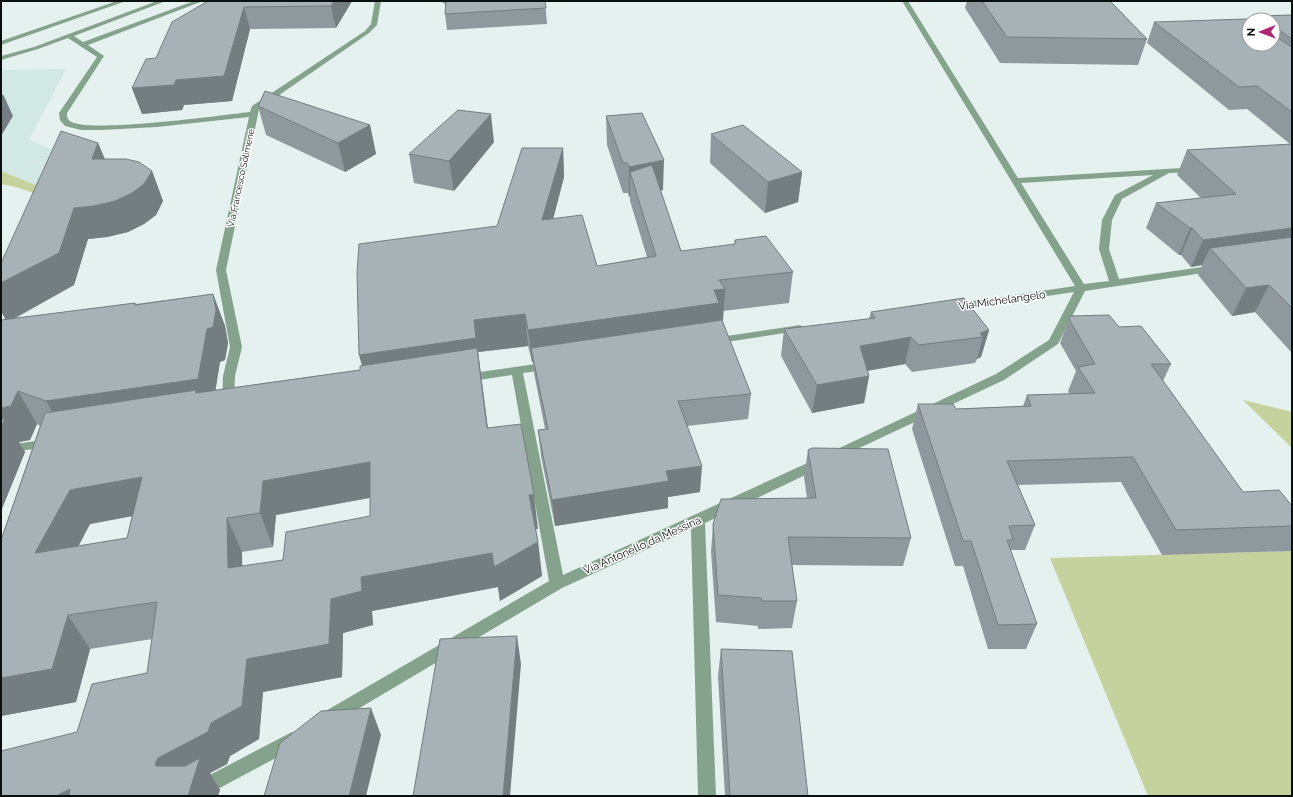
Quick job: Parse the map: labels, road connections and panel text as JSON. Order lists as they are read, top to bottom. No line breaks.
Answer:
{"streets":{"street":["Via Francesco Solimene","Via Michelangelo","Via Antonello da Messina"]},"crossings":[["Via Michelangelo","Via Antonello da Messina"]],"north":"left"}
